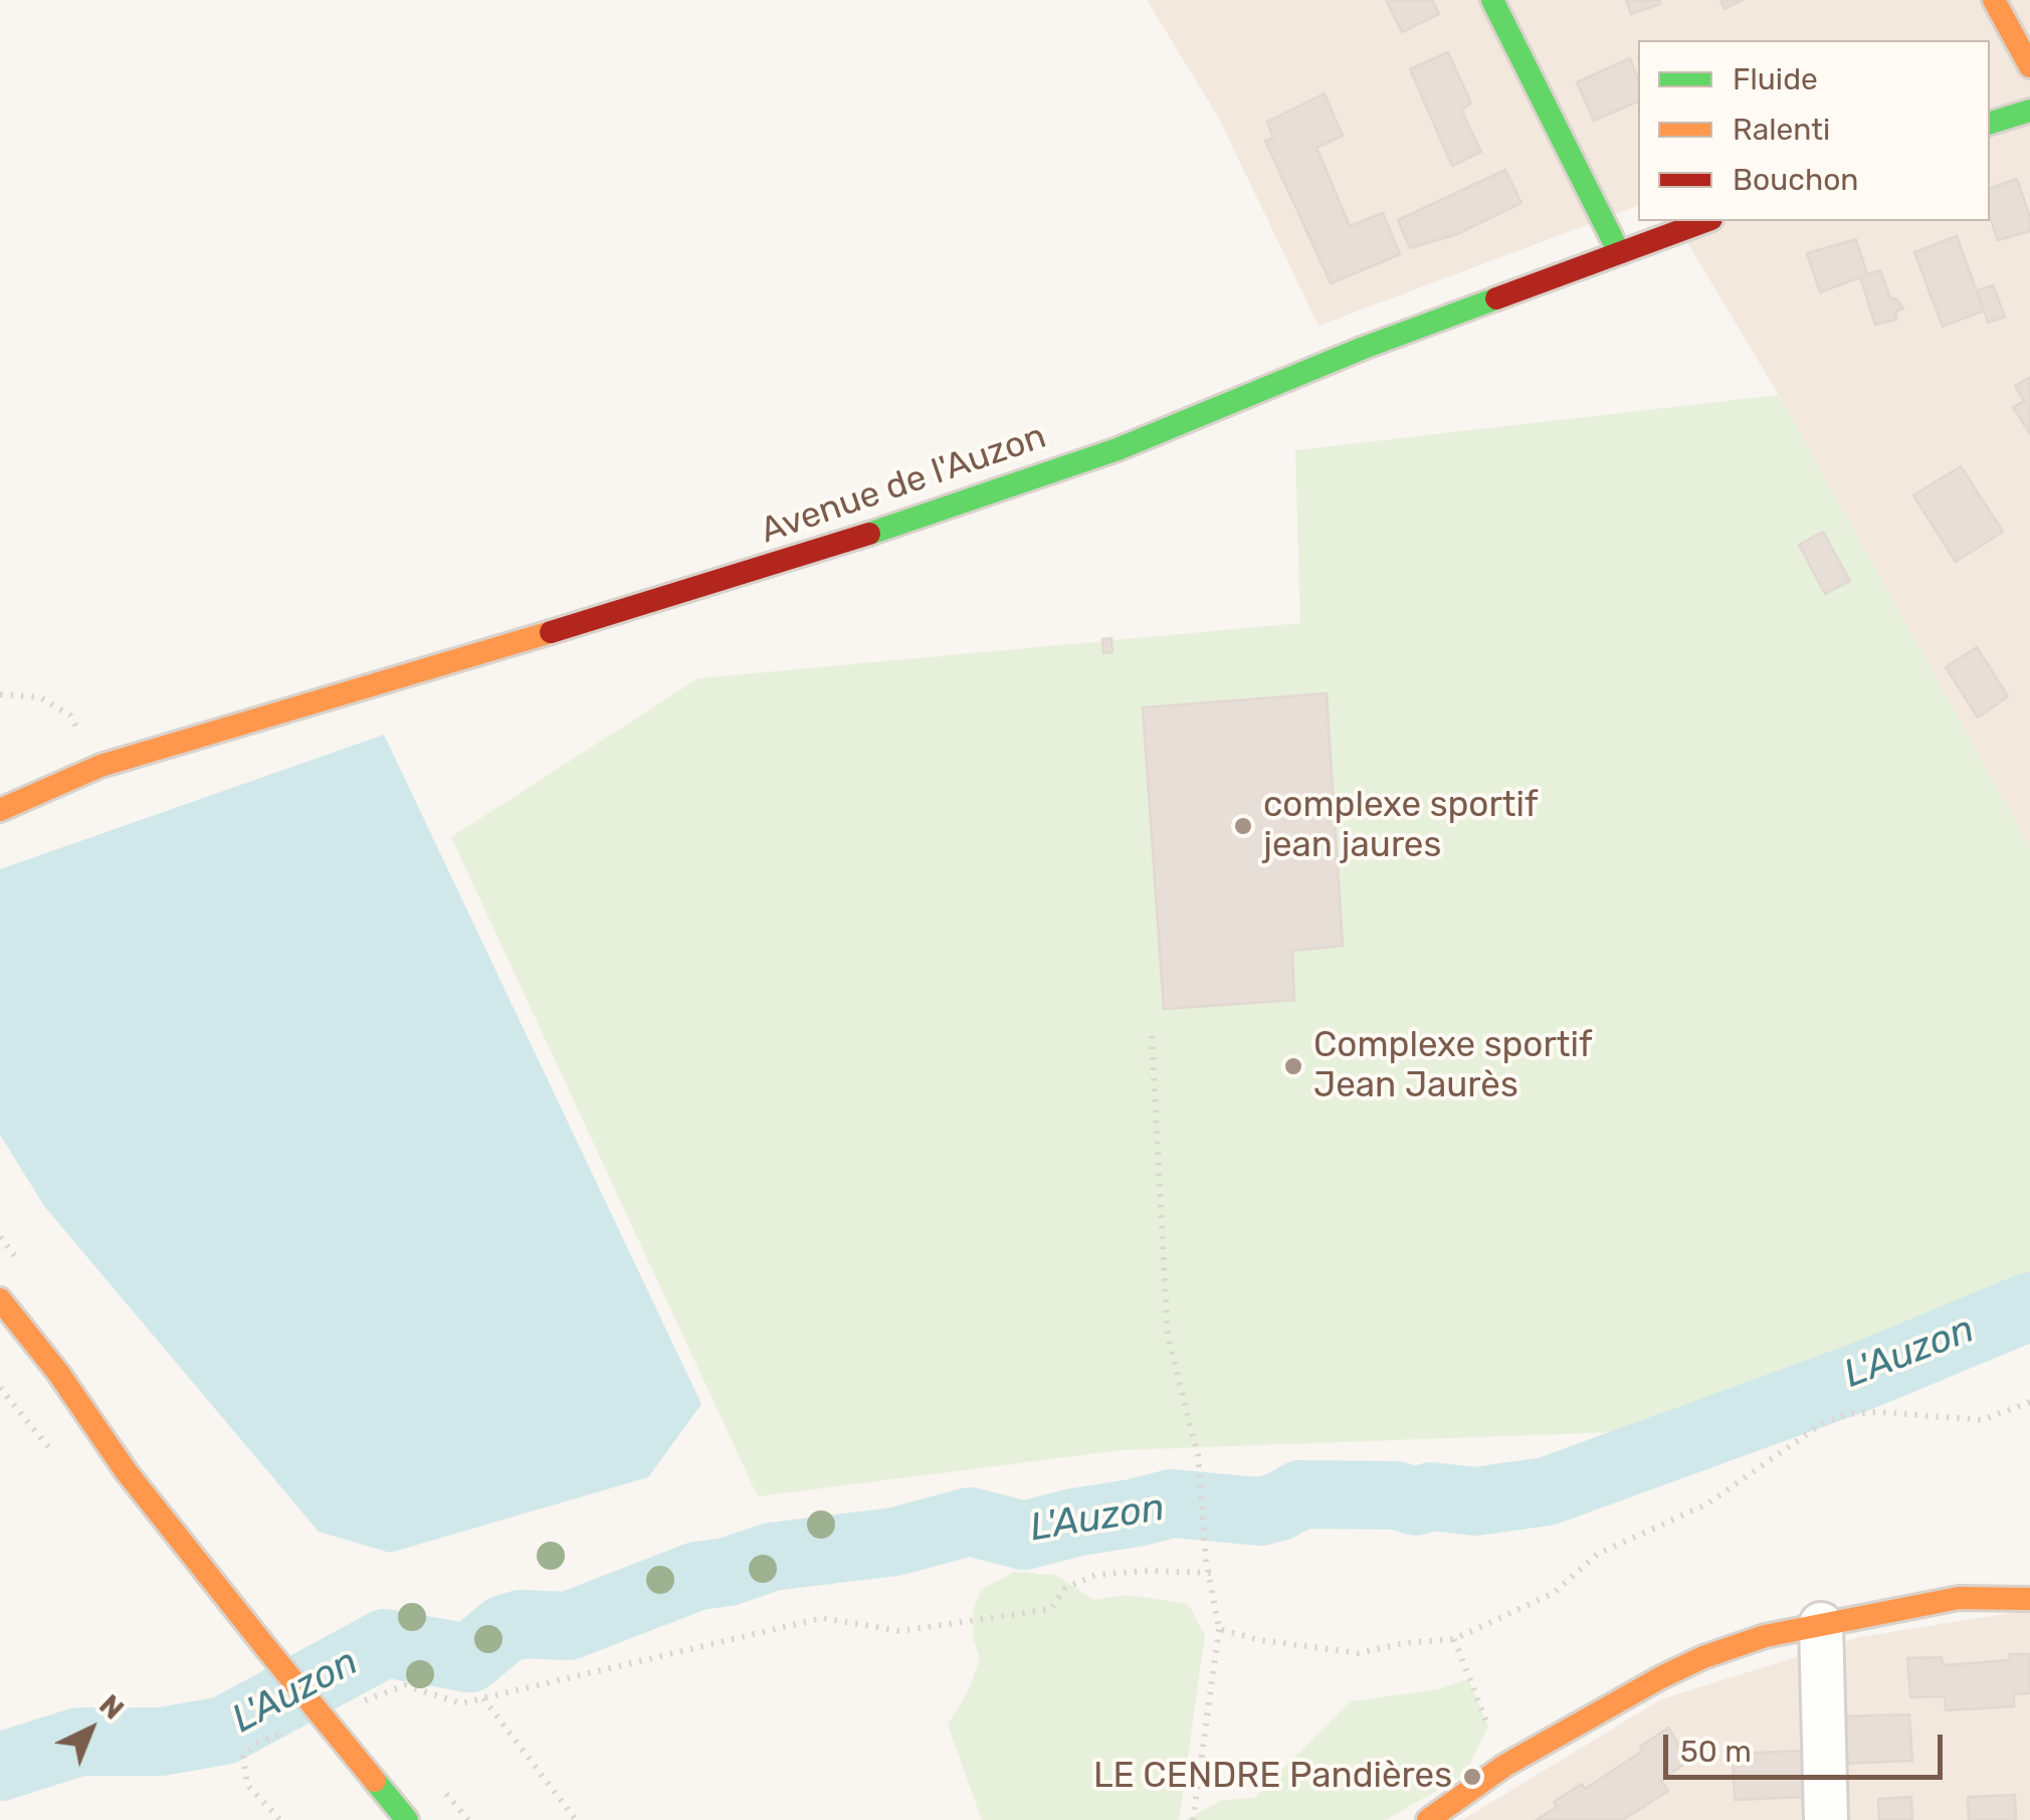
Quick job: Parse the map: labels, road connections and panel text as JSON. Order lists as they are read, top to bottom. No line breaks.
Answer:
{"streets":{"main road":["Avenue de l'Auzon"]},"water":["L'Auzon"],"places":["complexe sportif jean jaures","Complexe sportif Jean Jaurès","LE CENDRE Pandières"],"legend":["Fluide","Ralenti","Bouchon"],"scale_bar":"50 m","north":"top right"}
